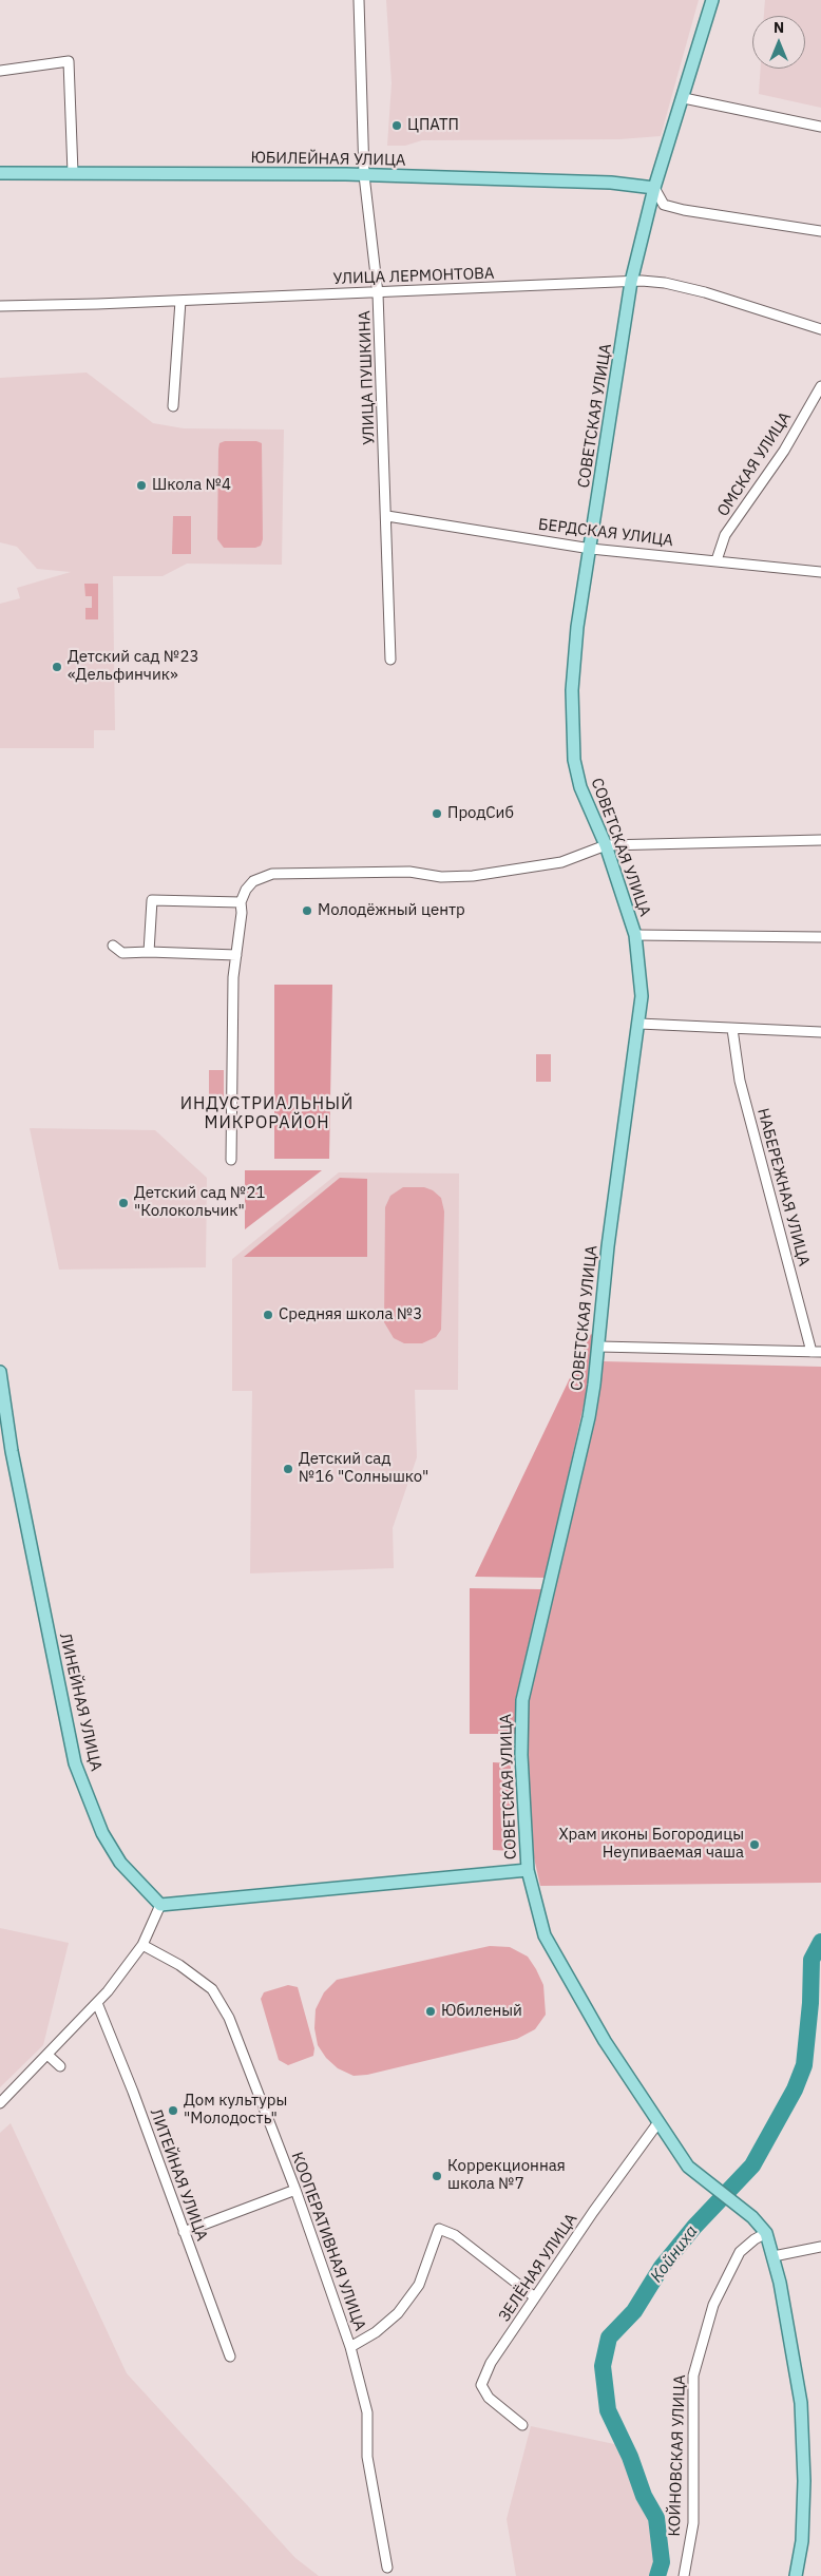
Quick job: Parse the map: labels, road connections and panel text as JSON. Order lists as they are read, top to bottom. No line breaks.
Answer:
{"streets":{"main road":["ЮБИЛЕЙНАЯ УЛИЦА","СОВЕТСКАЯ УЛИЦА","ЛИНЕЙНАЯ УЛИЦА"],"street":["УЛИЦА ЛЕРМОНТОВА","УЛИЦА ПУШКИНА","ОМСКАЯ УЛИЦА","БЕРДСКАЯ УЛИЦА","НАБЕРЕЖНАЯ УЛИЦА","ЛИТЕЙНАЯ УЛИЦА","КООПЕРАТИВНАЯ УЛИЦА","ЗЕЛЁНАЯ УЛИЦА","КОЙНОВСКАЯ УЛИЦА"]},"crossings":[["ЮБИЛЕЙНАЯ УЛИЦА","УЛИЦА ПУШКИНА"],["ЮБИЛЕЙНАЯ УЛИЦА","СОВЕТСКАЯ УЛИЦА"],["УЛИЦА ЛЕРМОНТОВА","УЛИЦА ПУШКИНА"],["УЛИЦА ЛЕРМОНТОВА","СОВЕТСКАЯ УЛИЦА"],["УЛИЦА ПУШКИНА","БЕРДСКАЯ УЛИЦА"],["СОВЕТСКАЯ УЛИЦА","БЕРДСКАЯ УЛИЦА"],["СОВЕТСКАЯ УЛИЦА","НАБЕРЕЖНАЯ УЛИЦА"],["СОВЕТСКАЯ УЛИЦА","ЗЕЛЁНАЯ УЛИЦА"],["СОВЕТСКАЯ УЛИЦА","КОЙНОВСКАЯ УЛИЦА"],["ОМСКАЯ УЛИЦА","БЕРДСКАЯ УЛИЦА"],["КООПЕРАТИВНАЯ УЛИЦА","ЗЕЛЁНАЯ УЛИЦА"]],"districts":["ИНДУСТРИАЛЬНЫЙ МИКРОРАЙОН"],"water":["Койниха"],"places":["ЦПАТП","Школа №4","Детский сад №23 «Дельфинчик»","ПродСиб","Молодёжный центр","Детский сад №21 \"Колокольчик\"","Средняя школа №3","Детский сад №16 \"Солнышко\"","Храм иконы Богородицы Неупиваемая чаша","Юбиленый","Дом культуры \"Молодость\"","Коррекционная школа №7"],"north":"top"}
